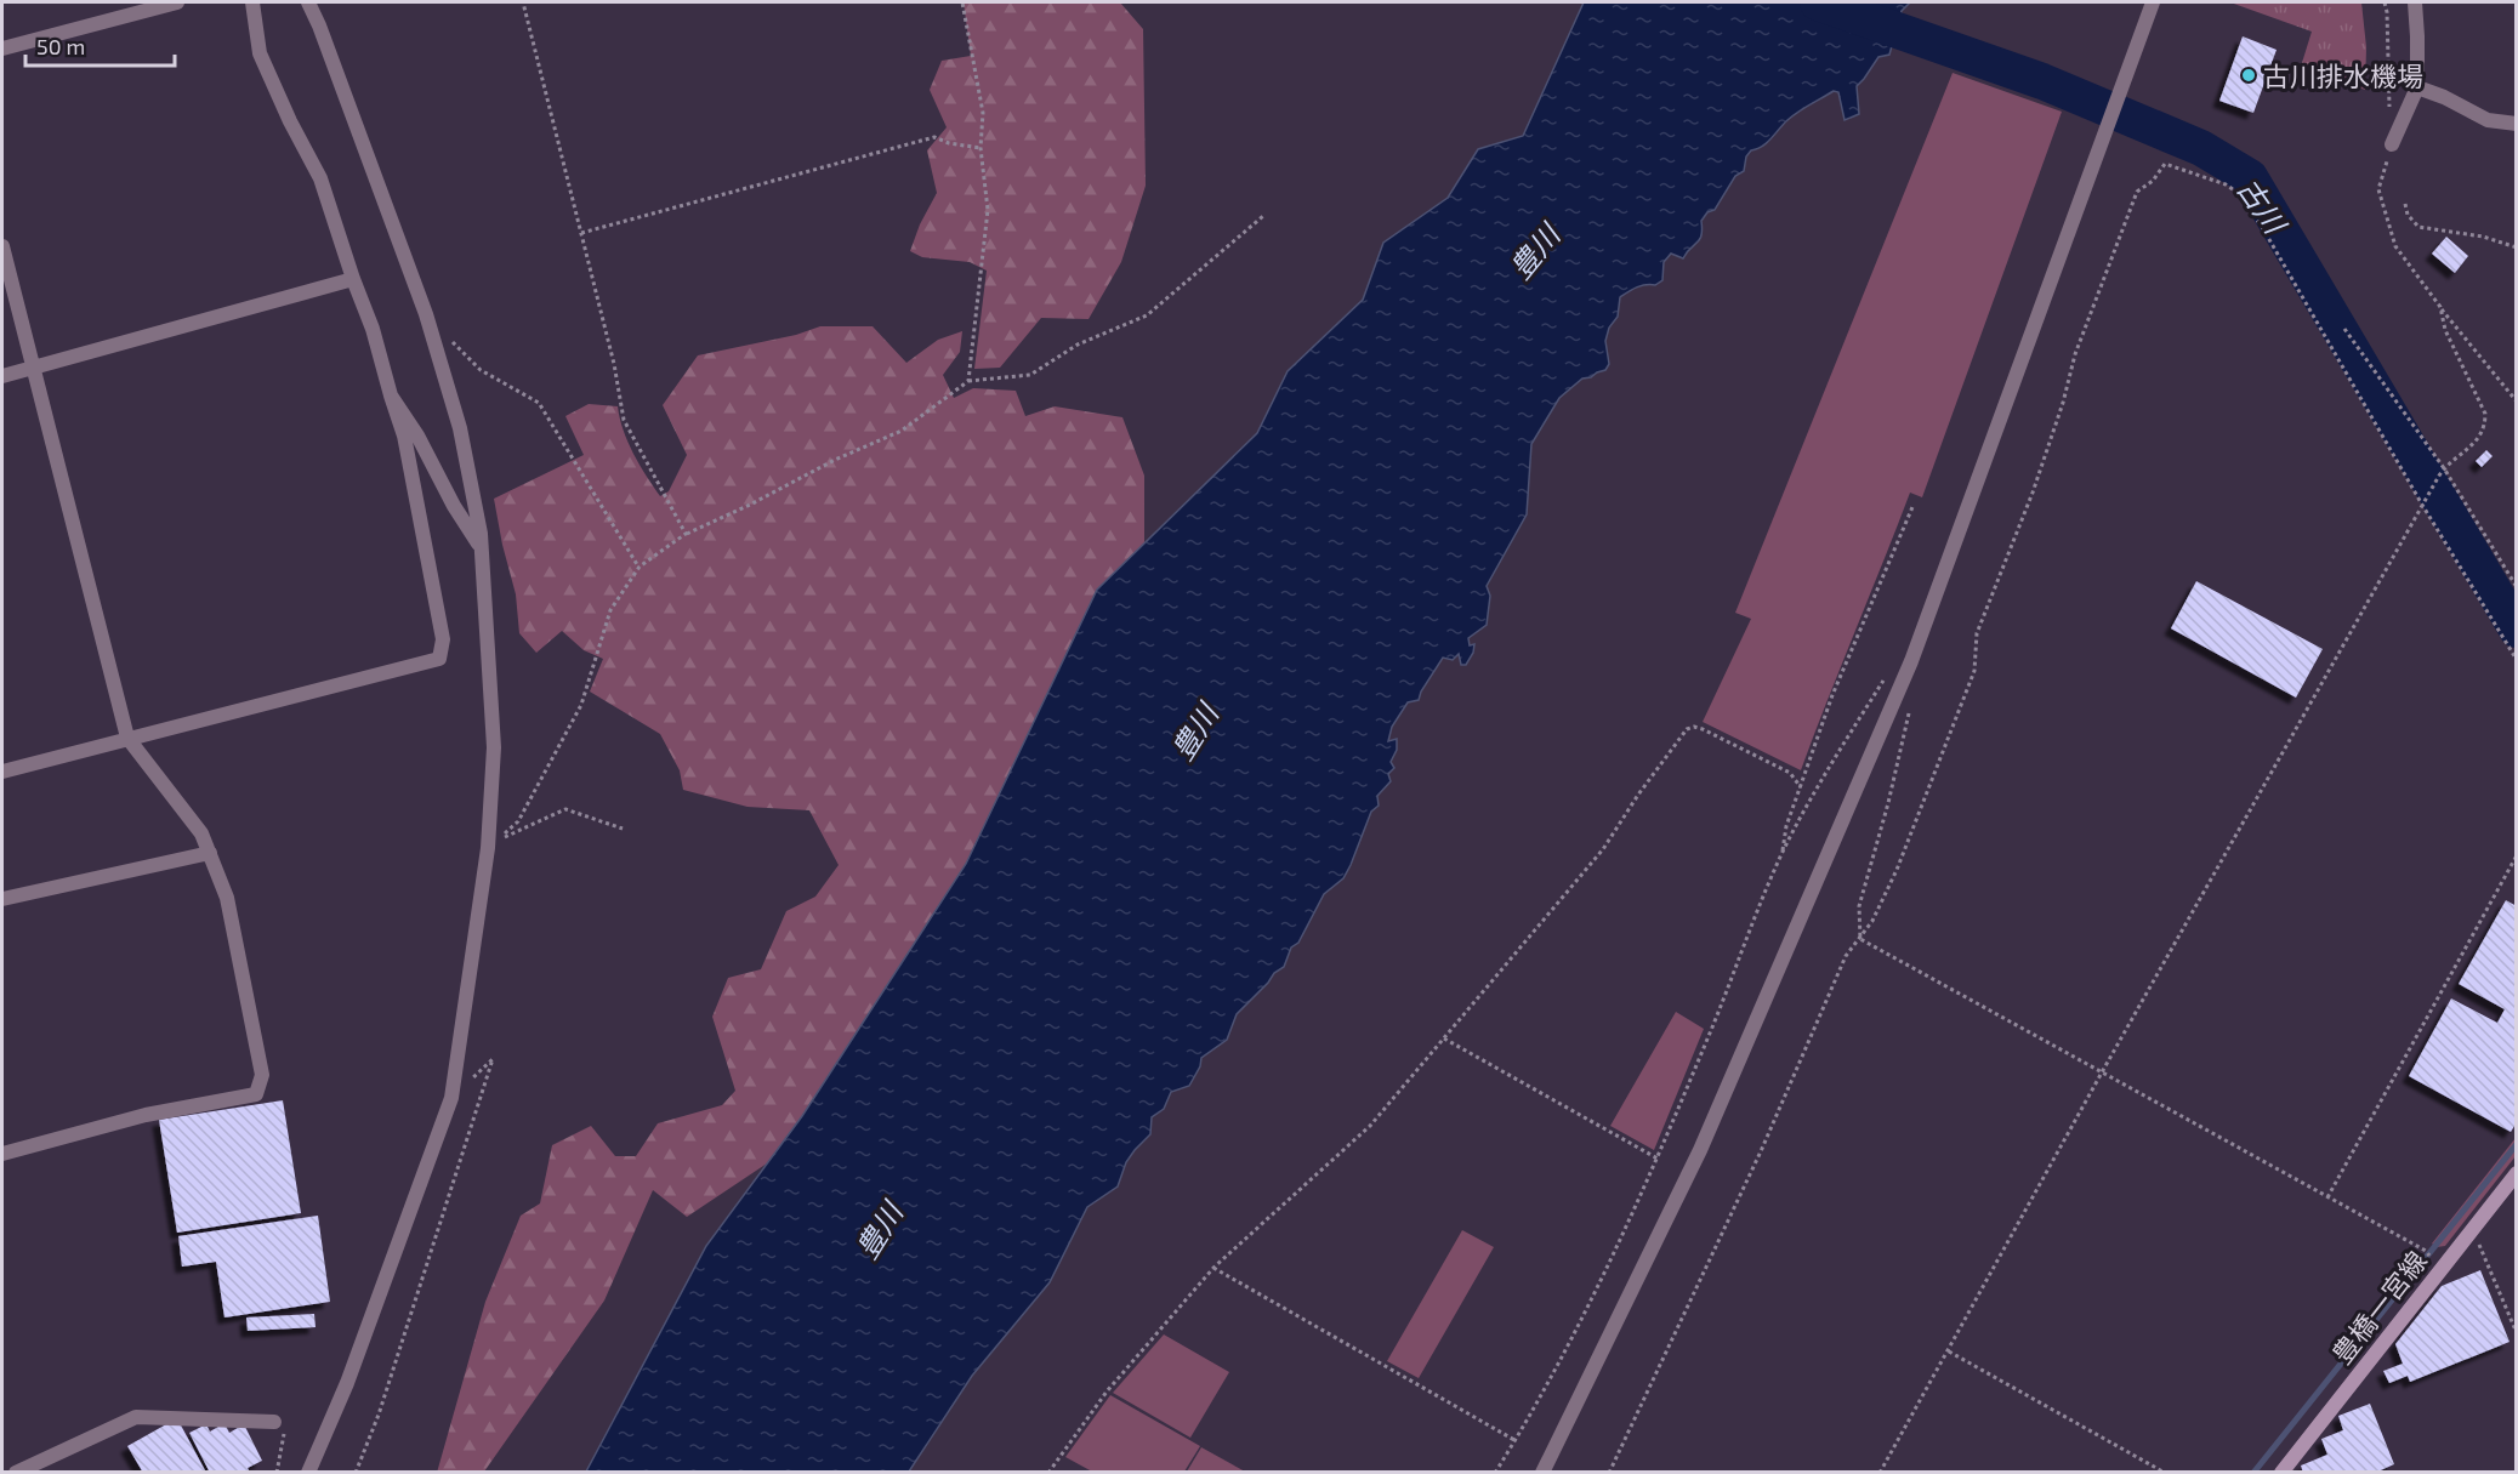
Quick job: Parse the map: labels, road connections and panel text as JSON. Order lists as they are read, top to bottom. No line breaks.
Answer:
{"streets":{"main road":["豊橋一宮線"]},"water":["古川","豊川"],"places":["古川排水機場"],"scale_bar":"50 m"}
